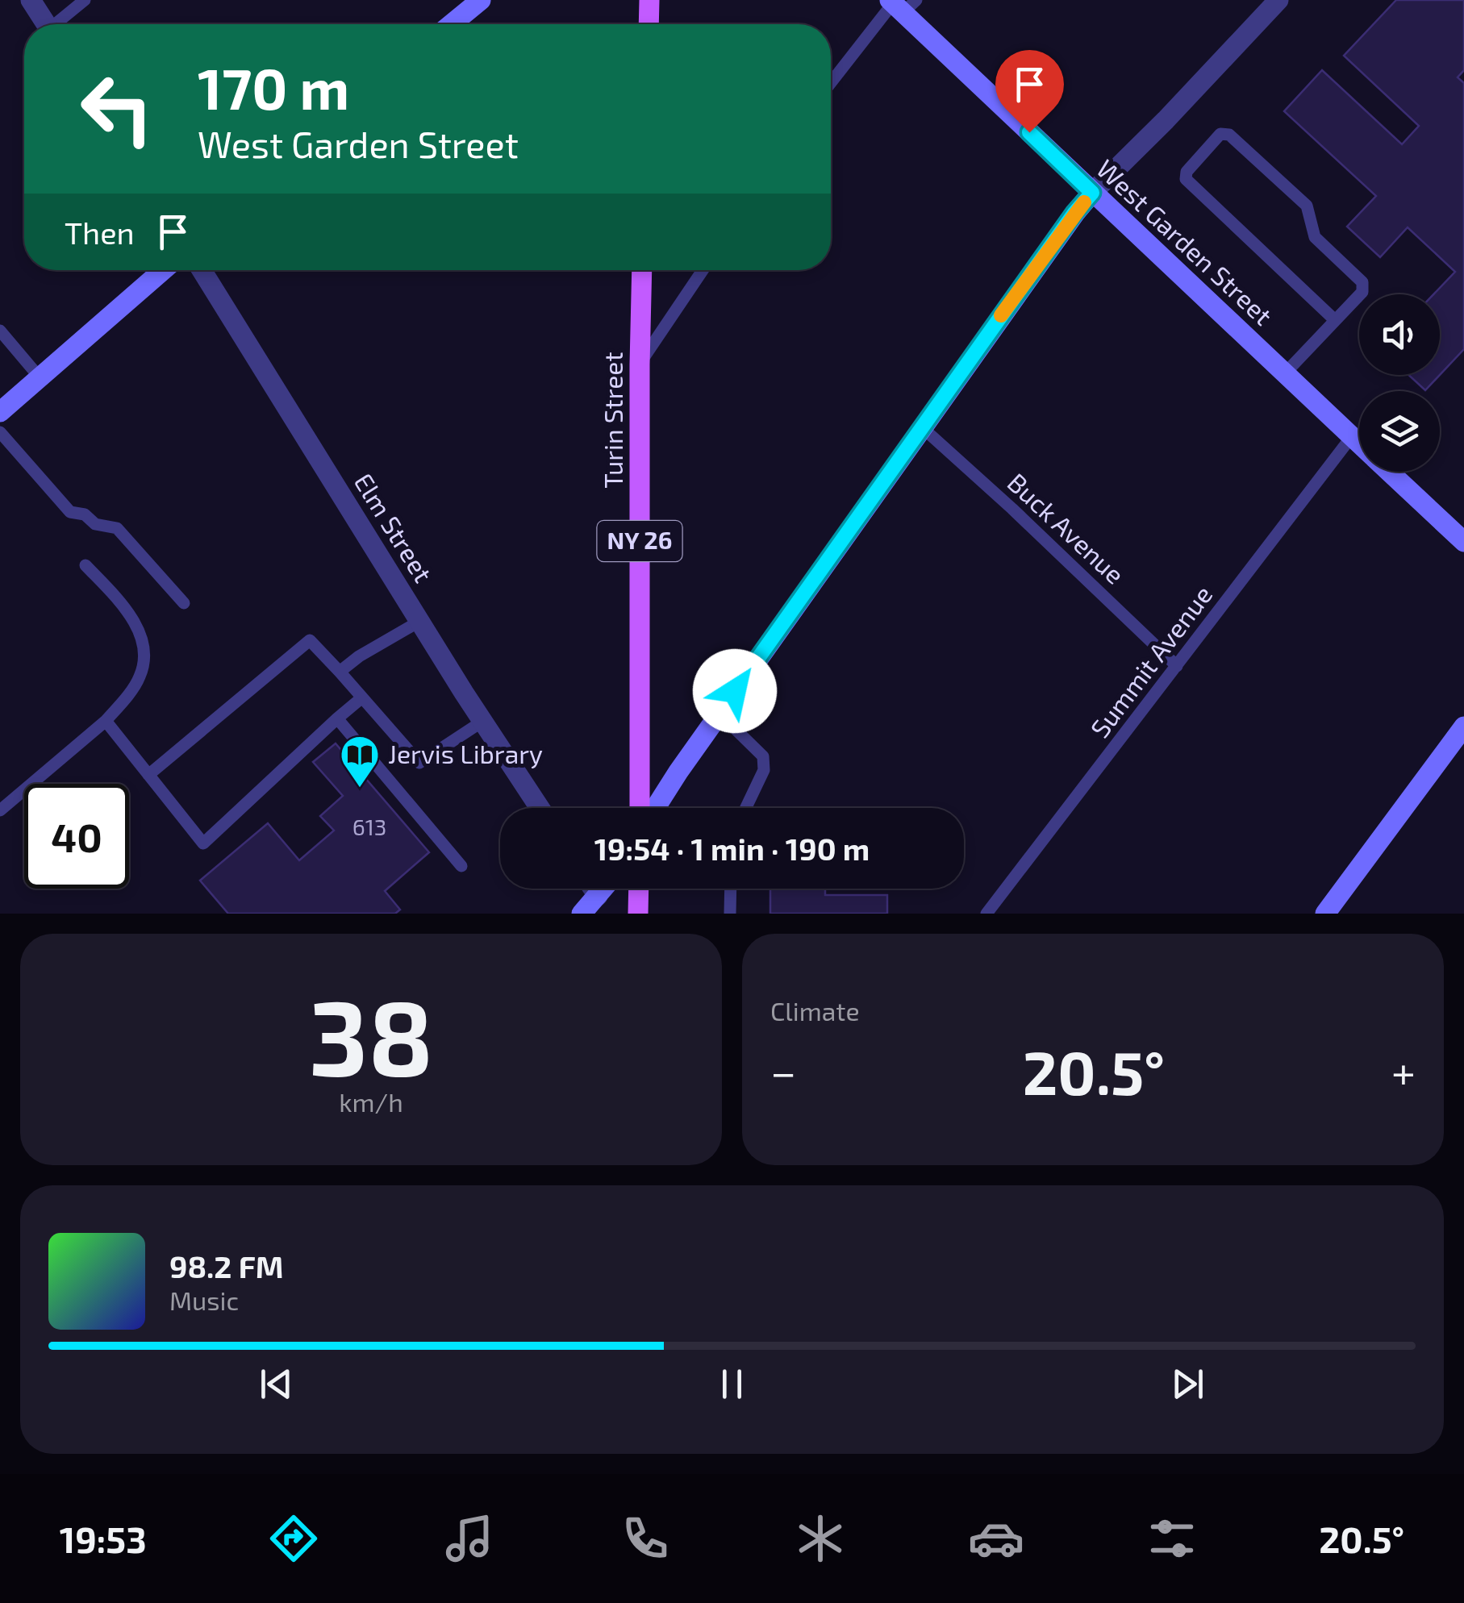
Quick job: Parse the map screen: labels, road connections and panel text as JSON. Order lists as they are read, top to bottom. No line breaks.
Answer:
{"streets":{"main road":["Turin Street","NY 26"],"street":["West Garden Street","Elm Street"],"lane":["Buck Avenue","Summit Avenue"]},"crossings":[["West Garden Street","Summit Avenue"],["Buck Avenue","Summit Avenue"]],"places":{"library":["Jervis Library"]},"house_numbers":["613"],"page":{"turn":["170 m","West Garden Street"],"then":"Then","limit":"40","trip":"19:54 · 1 min · 190 m","tile":[["38","km/h"],"Climate"],"heat":["−","20.5°","+"],"song":["98.2 FM","Music"],"tabs":["19:53","20.5°"]}}
